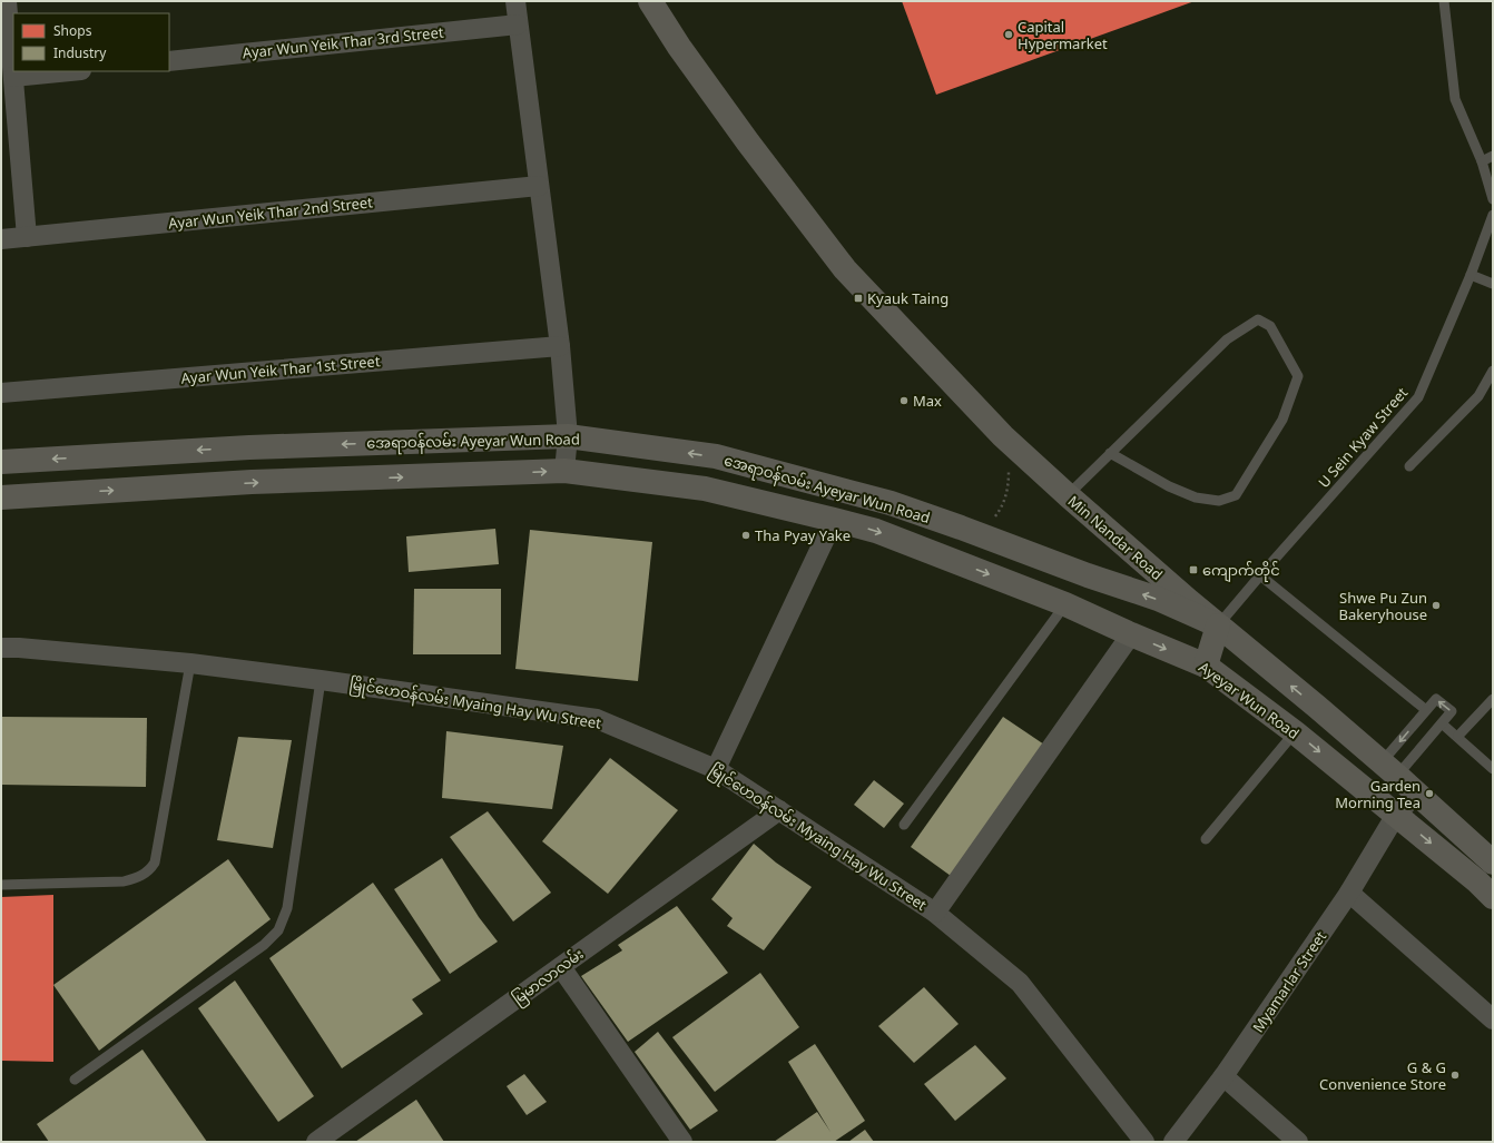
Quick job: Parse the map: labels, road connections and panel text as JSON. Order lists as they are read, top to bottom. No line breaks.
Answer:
{"streets":{"main road":["အေရာဝန်လမ်း Ayeyar Wun Road","Min Nandar Road","Ayeyar Wun Road"],"street":["Ayar Wun Yeik Thar 3rd Street","Ayar Wun Yeik Thar 2nd Street","Ayar Wun Yeik Thar 1st Street","မြိုင်ဟေဝန်လမ်း Myaing Hay Wu Street","မြမာလာလမ်း","Myamarlar Street"],"lane":["U Sein Kyaw Street"]},"crossings":[["U Sein Kyaw Street","အေရာဝန်လမ်း Ayeyar Wun Road"],["U Sein Kyaw Street","Min Nandar Road"],["အေရာဝန်လမ်း Ayeyar Wun Road","Min Nandar Road"],["အေရာဝန်လမ်း Ayeyar Wun Road","Ayeyar Wun Road"],["Ayeyar Wun Road","Myamarlar Street"],["မြိုင်ဟေဝန်လမ်း Myaing Hay Wu Street","မြမာလာလမ်း"]],"places":{"other":["Capital Hypermarket","Max","Tha Pyay Yake","Shwe Pu Zun Bakeryhouse","Garden Morning Tea","G & G Convenience Store"],"transit":["Kyauk Taing","ကျောက်တိုင်"]},"legend":["Shops","Industry"]}
